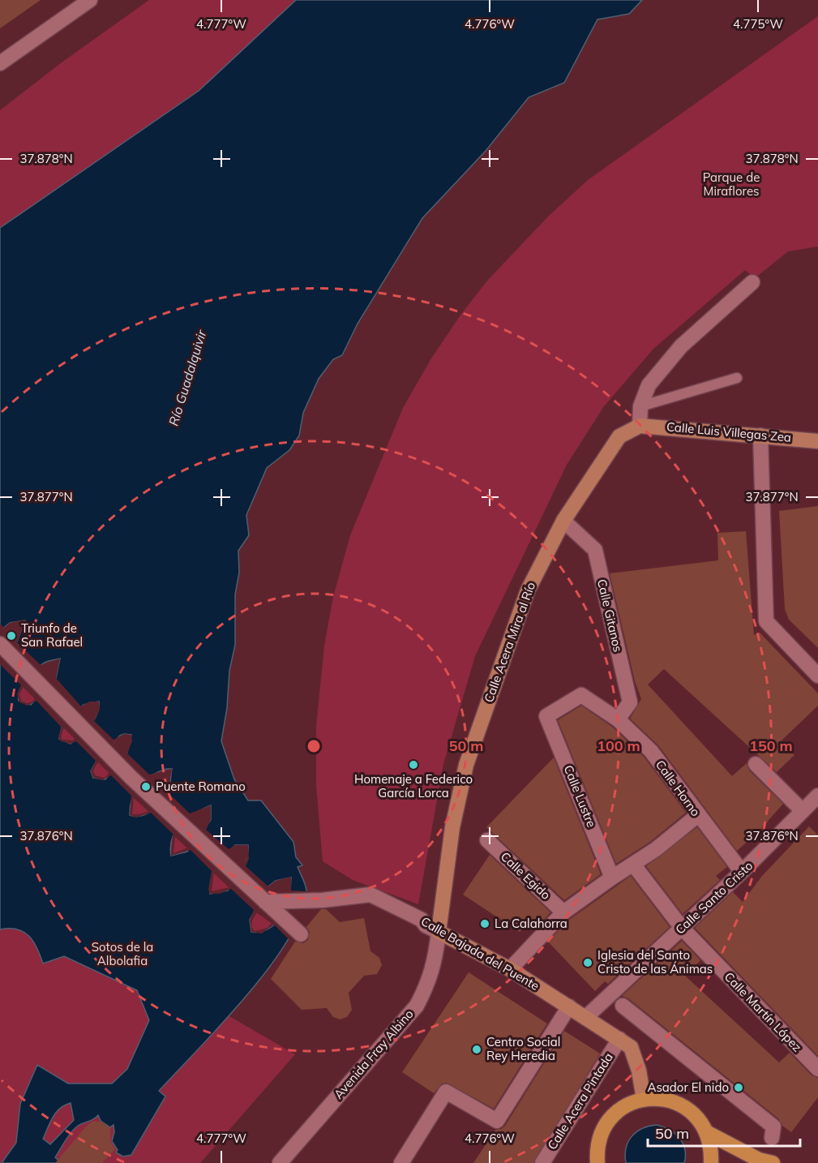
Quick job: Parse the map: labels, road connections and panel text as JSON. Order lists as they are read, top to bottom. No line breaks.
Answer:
{"streets":{"street":["Calle Luis Villegas Zea","Calle Gitanos","Calle Acera Mira al Río","Calle Horno","Calle Lustre","Calle Egido","Calle Santo Cristo","Calle Bajada del Puente","Calle Martín López","Avenida Fray Albino","Calle Acera Pintada"]},"crossings":[["Calle Luis Villegas Zea","Calle Acera Mira al Río"],["Calle Gitanos","Calle Acera Mira al Río"],["Calle Gitanos","Calle Horno"],["Calle Acera Mira al Río","Calle Bajada del Puente"],["Calle Acera Mira al Río","Avenida Fray Albino"],["Calle Horno","Calle Lustre"],["Calle Horno","Calle Santo Cristo"],["Calle Santo Cristo","Calle Bajada del Puente"],["Calle Santo Cristo","Calle Martín López"],["Calle Bajada del Puente","Avenida Fray Albino"],["Calle Bajada del Puente","Calle Acera Pintada"]],"water":["Río Guadalquivir"],"parks":["Parque de Miraflores","Sotos de la Albolafia"],"places":["Triunfo de San Rafael","Homenaje a Federico García Lorca","Puente Romano","La Calahorra","Iglesia del Santo Cristo de las Ánimas","Centro Social Rey Heredia","Asador El nido"],"scale_bar":"50 m","coordinates":["4.777°W","4.776°W","4.775°W","37.878°N","37.877°N","37.876°N"],"rings":["50 m","100 m","150 m"]}
